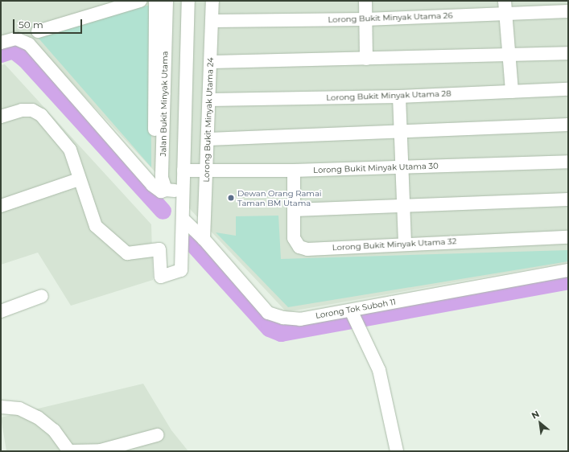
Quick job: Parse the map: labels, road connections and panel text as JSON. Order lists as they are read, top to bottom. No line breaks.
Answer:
{"streets":{"street":["Lorong Bukit Minyak Utama 26","Lorong Bukit Minyak Utama 28","Jalan Bukit Minyak Utama","Lorong Bukit Minyak Utama 24","Lorong Bukit Minyak Utama 30","Lorong Bukit Minyak Utama 32","Lorong Tok Suboh 11"]},"crossings":[["Lorong Bukit Minyak Utama 26","Lorong Bukit Minyak Utama 24"],["Lorong Bukit Minyak Utama 28","Lorong Bukit Minyak Utama 24"],["Lorong Bukit Minyak Utama 24","Lorong Bukit Minyak Utama 30"],["Lorong Bukit Minyak Utama 24","Lorong Tok Suboh 11"],["Lorong Bukit Minyak Utama 30","Lorong Bukit Minyak Utama 32"]],"places":["Dewan Orang Ramai Taman BM Utama"],"scale_bar":"50 m","north":"top left"}
